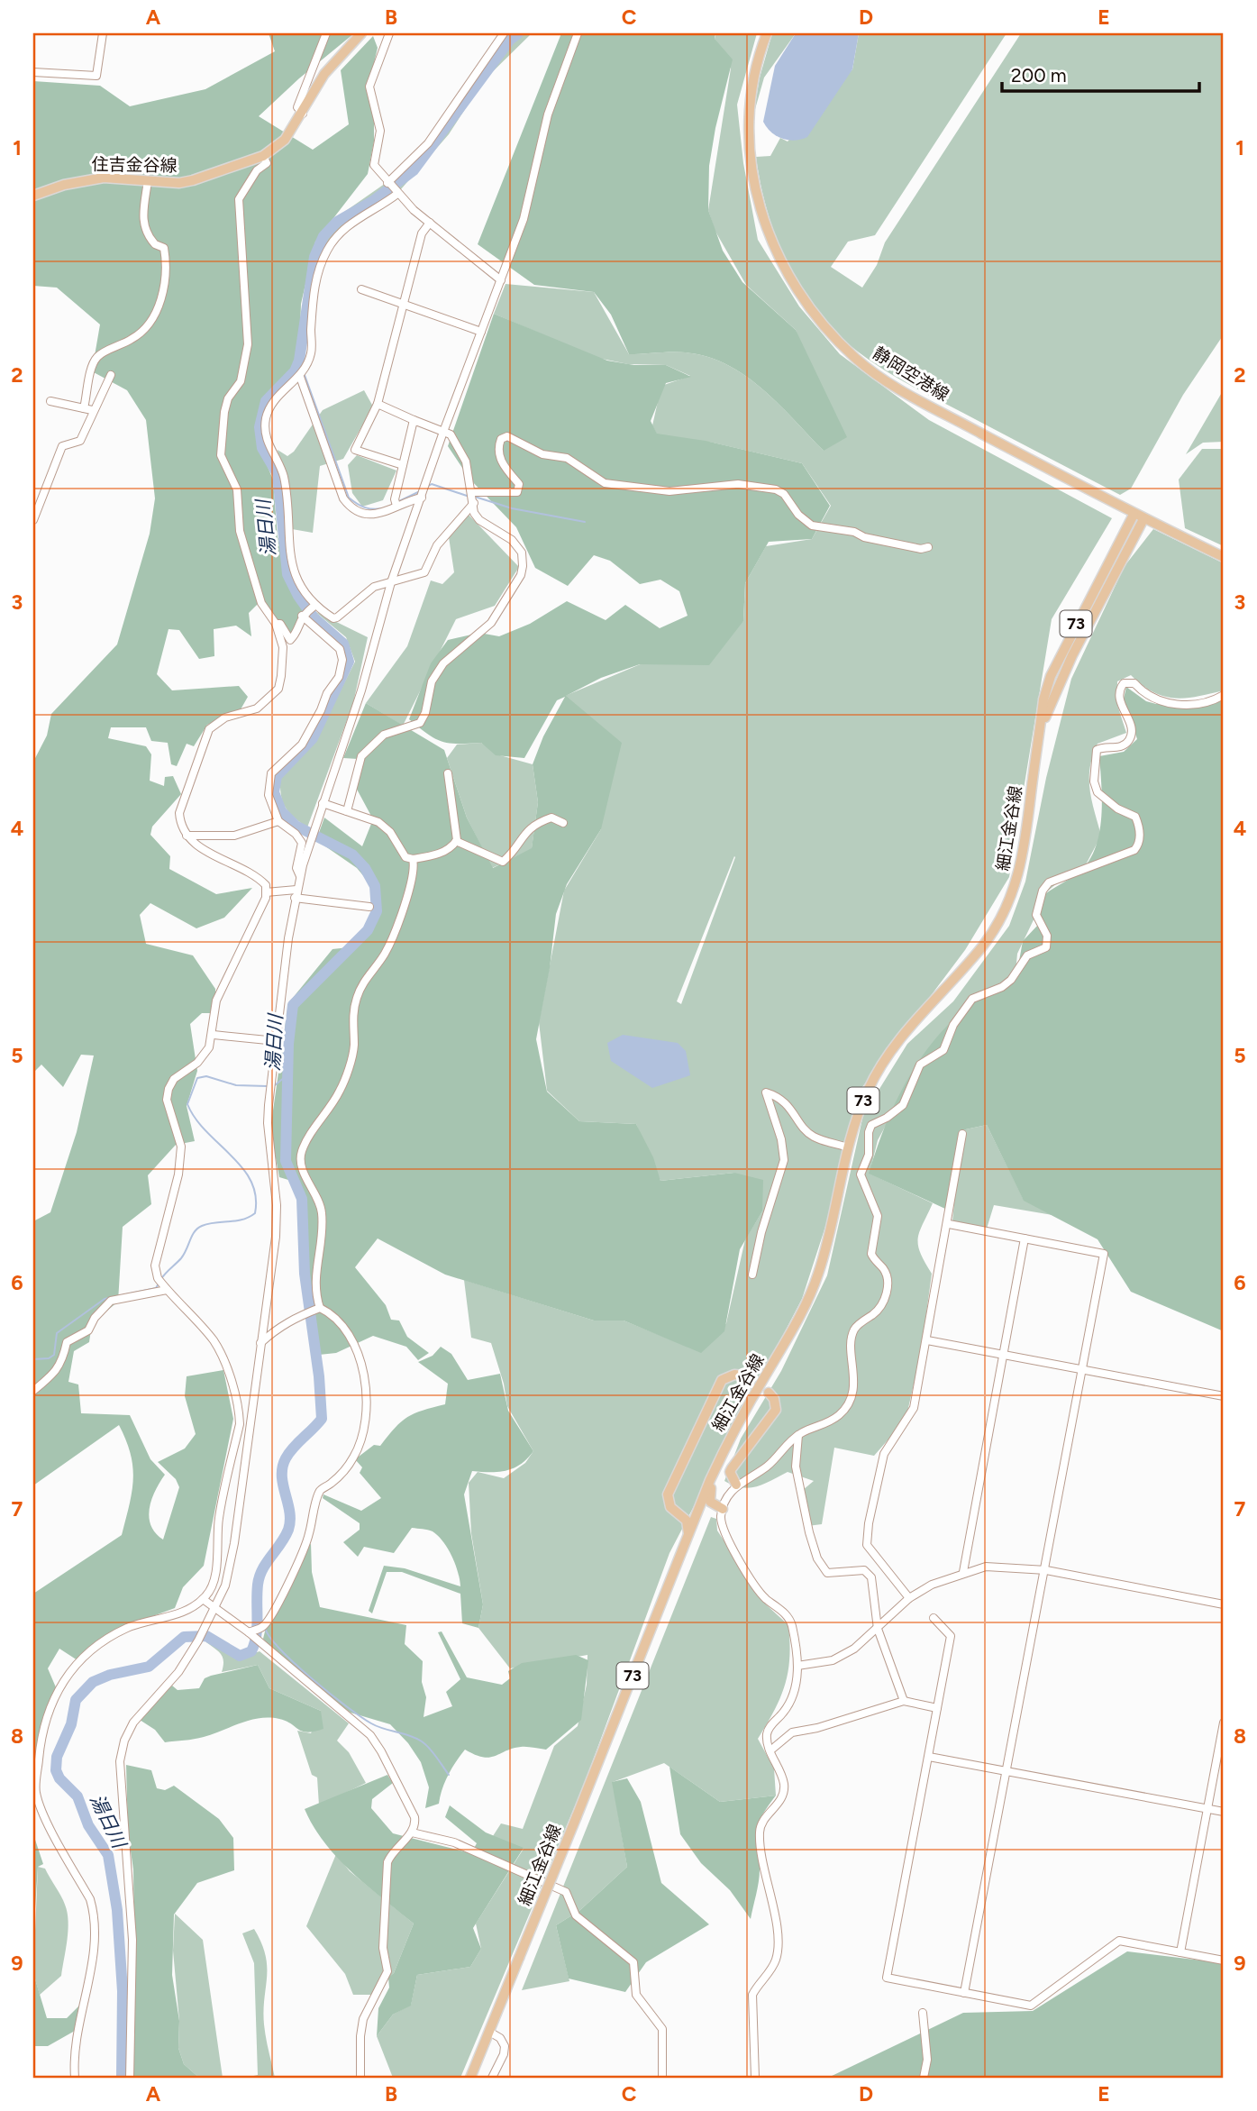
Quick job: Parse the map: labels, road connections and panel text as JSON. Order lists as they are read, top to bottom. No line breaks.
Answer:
{"streets":{"main road":["住吉金谷線","静岡空港線","73","細江金谷線"]},"crossings":[["静岡空港線","細江金谷線"]],"water":["湯日川"],"scale_bar":"200 m","grid":{"columns":["A","B","C","D","E"],"rows":["1","2","3","4","5","6","7","8","9"]}}
